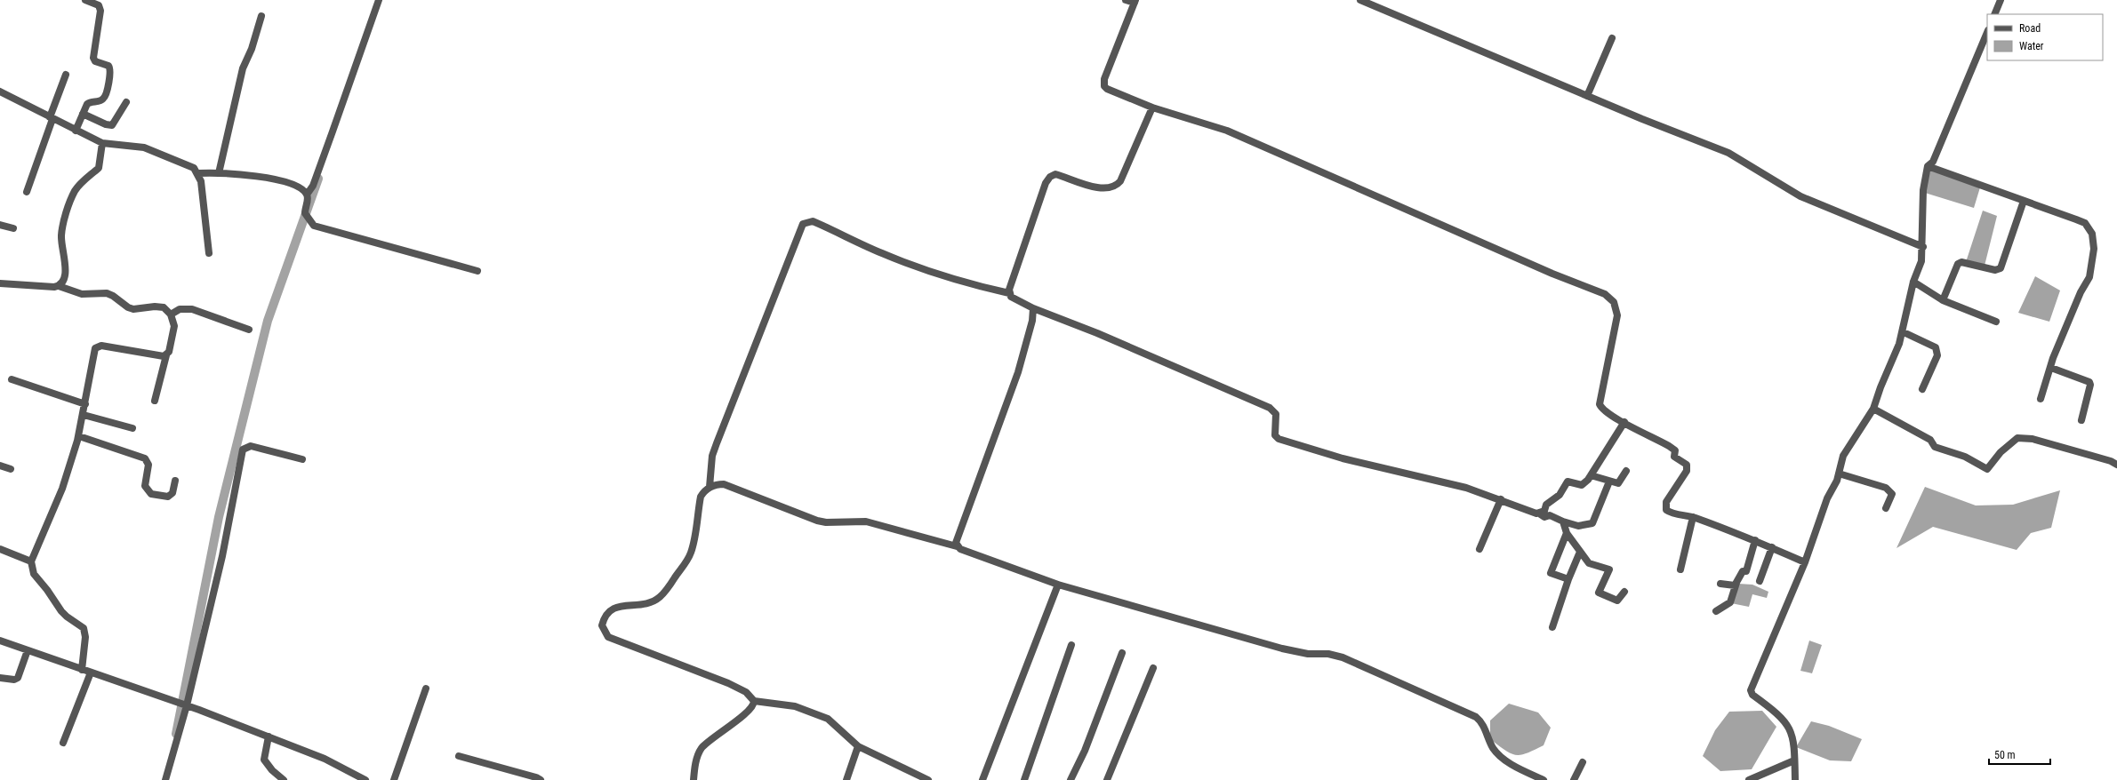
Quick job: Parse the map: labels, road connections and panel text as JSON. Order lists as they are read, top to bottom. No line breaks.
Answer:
{"legend":["Road","Water"],"scale_bar":"50 m"}
